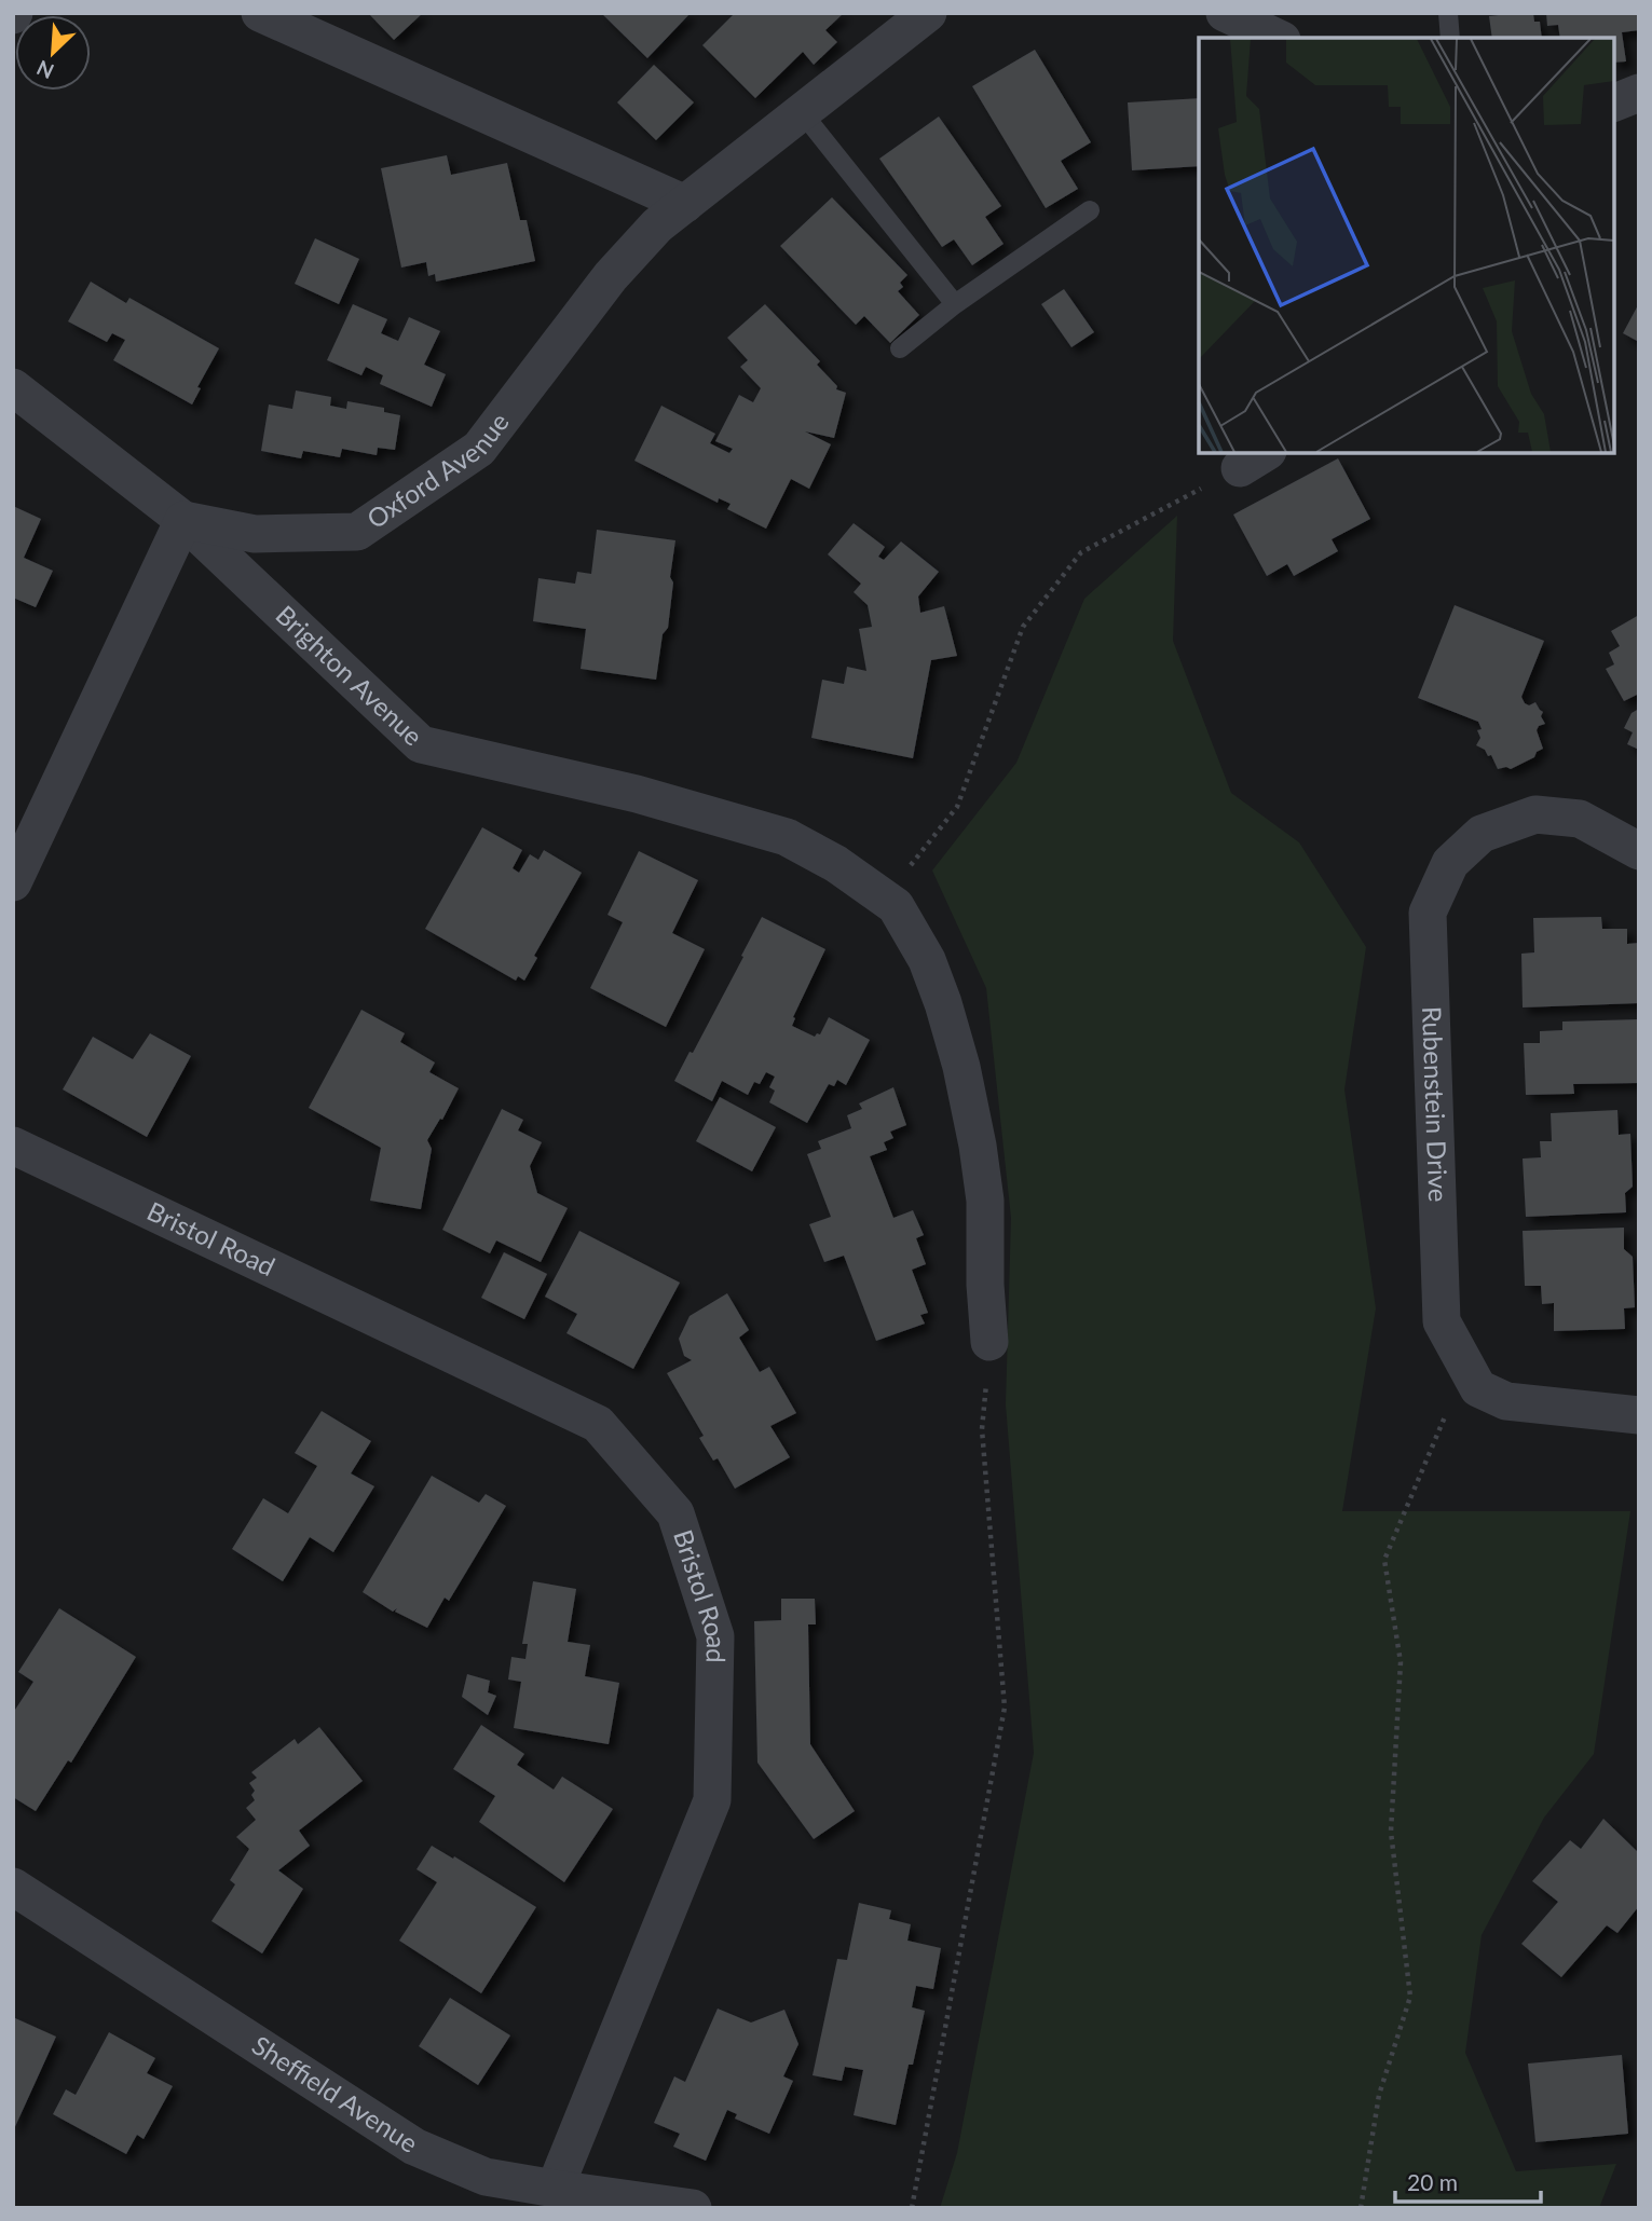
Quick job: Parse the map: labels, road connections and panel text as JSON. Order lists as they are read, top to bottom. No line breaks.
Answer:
{"streets":{"street":["Oxford Avenue","Brighton Avenue","Rubenstein Drive","Bristol Road","Sheffield Avenue"]},"crossings":[["Oxford Avenue","Brighton Avenue"],["Bristol Road","Sheffield Avenue"]],"scale_bar":"20 m","north":"bottom left"}
